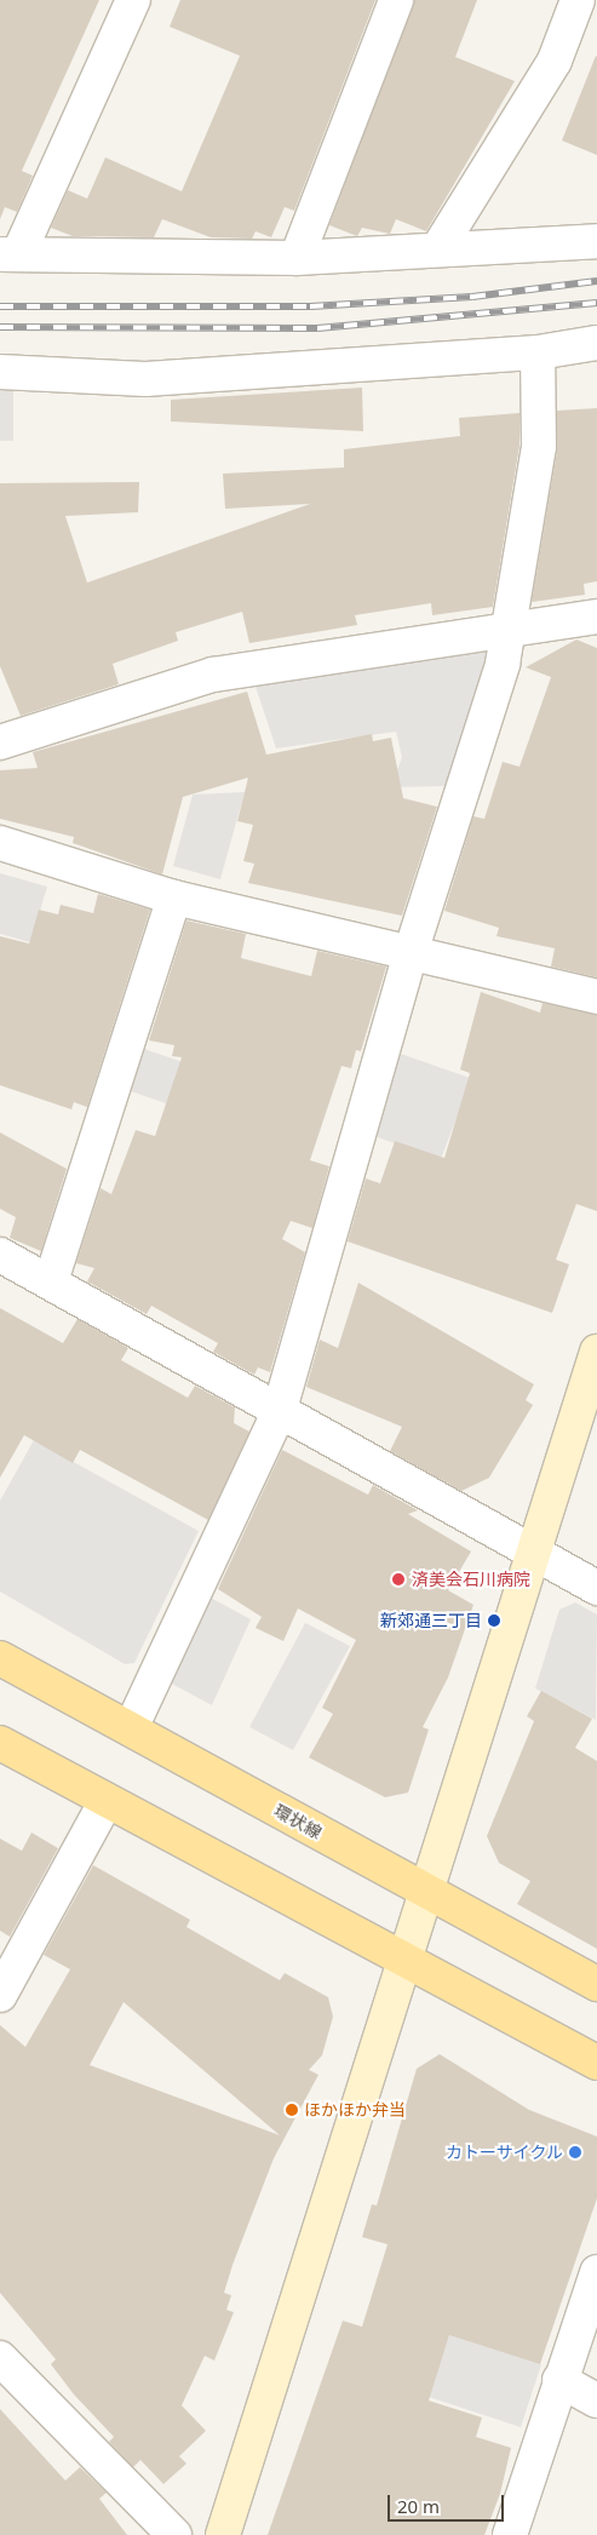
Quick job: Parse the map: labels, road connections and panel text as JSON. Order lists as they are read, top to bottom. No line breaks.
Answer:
{"streets":{"main road":["環状線"]},"places":["済美会石川病院","新郊通三丁目","ほかほか弁当","カトーサイクル"],"scale_bar":"20 m"}
